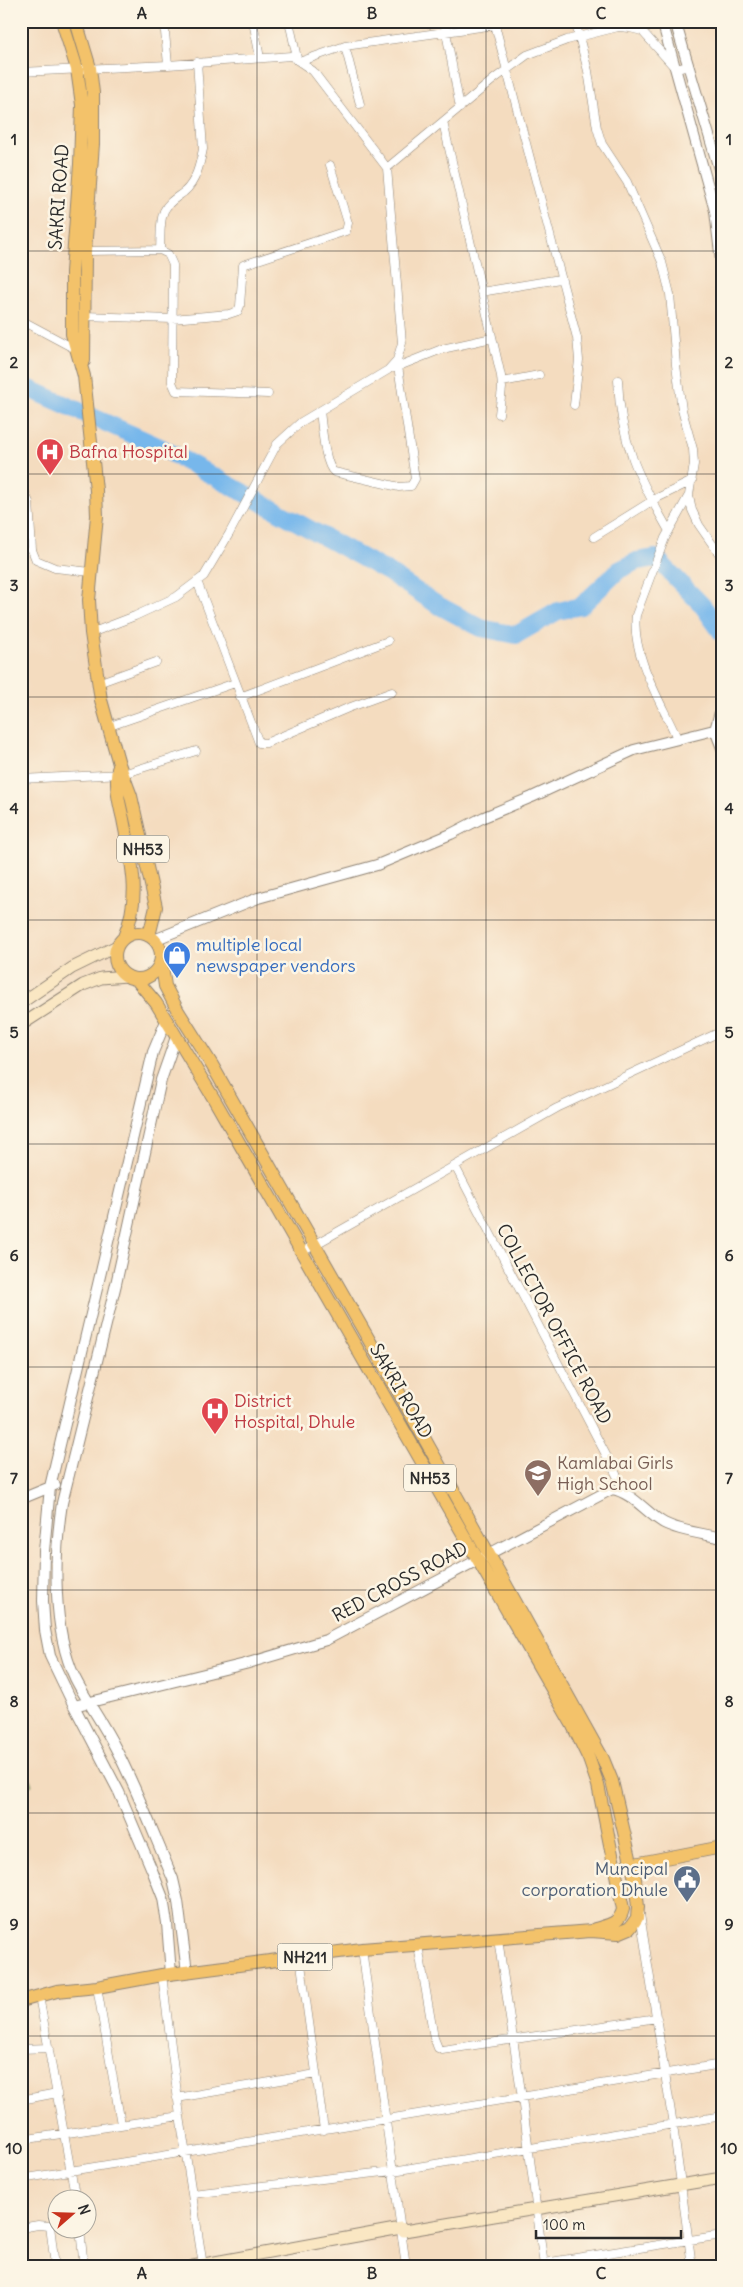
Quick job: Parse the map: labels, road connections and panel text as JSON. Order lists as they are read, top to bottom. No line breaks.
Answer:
{"streets":{"main road":["SAKRI ROAD","NH53","NH211"],"street":["COLLECTOR OFFICE ROAD","RED CROSS ROAD"]},"crossings":[["SAKRI ROAD","NH53"],["SAKRI ROAD","RED CROSS ROAD"],["SAKRI ROAD","NH211"],["COLLECTOR OFFICE ROAD","RED CROSS ROAD"]],"places":{"hospital":["Bafna Hospital","District Hospital, Dhule"],"shop":["multiple local newspaper vendors"],"school or university":["Kamlabai Girls High School"],"public building":["Muncipal corporation Dhule"]},"scale_bar":"100 m","north":"right","grid":{"columns":["A","B","C"],"rows":["1","2","3","4","5","6","7","8","9","10"]}}
